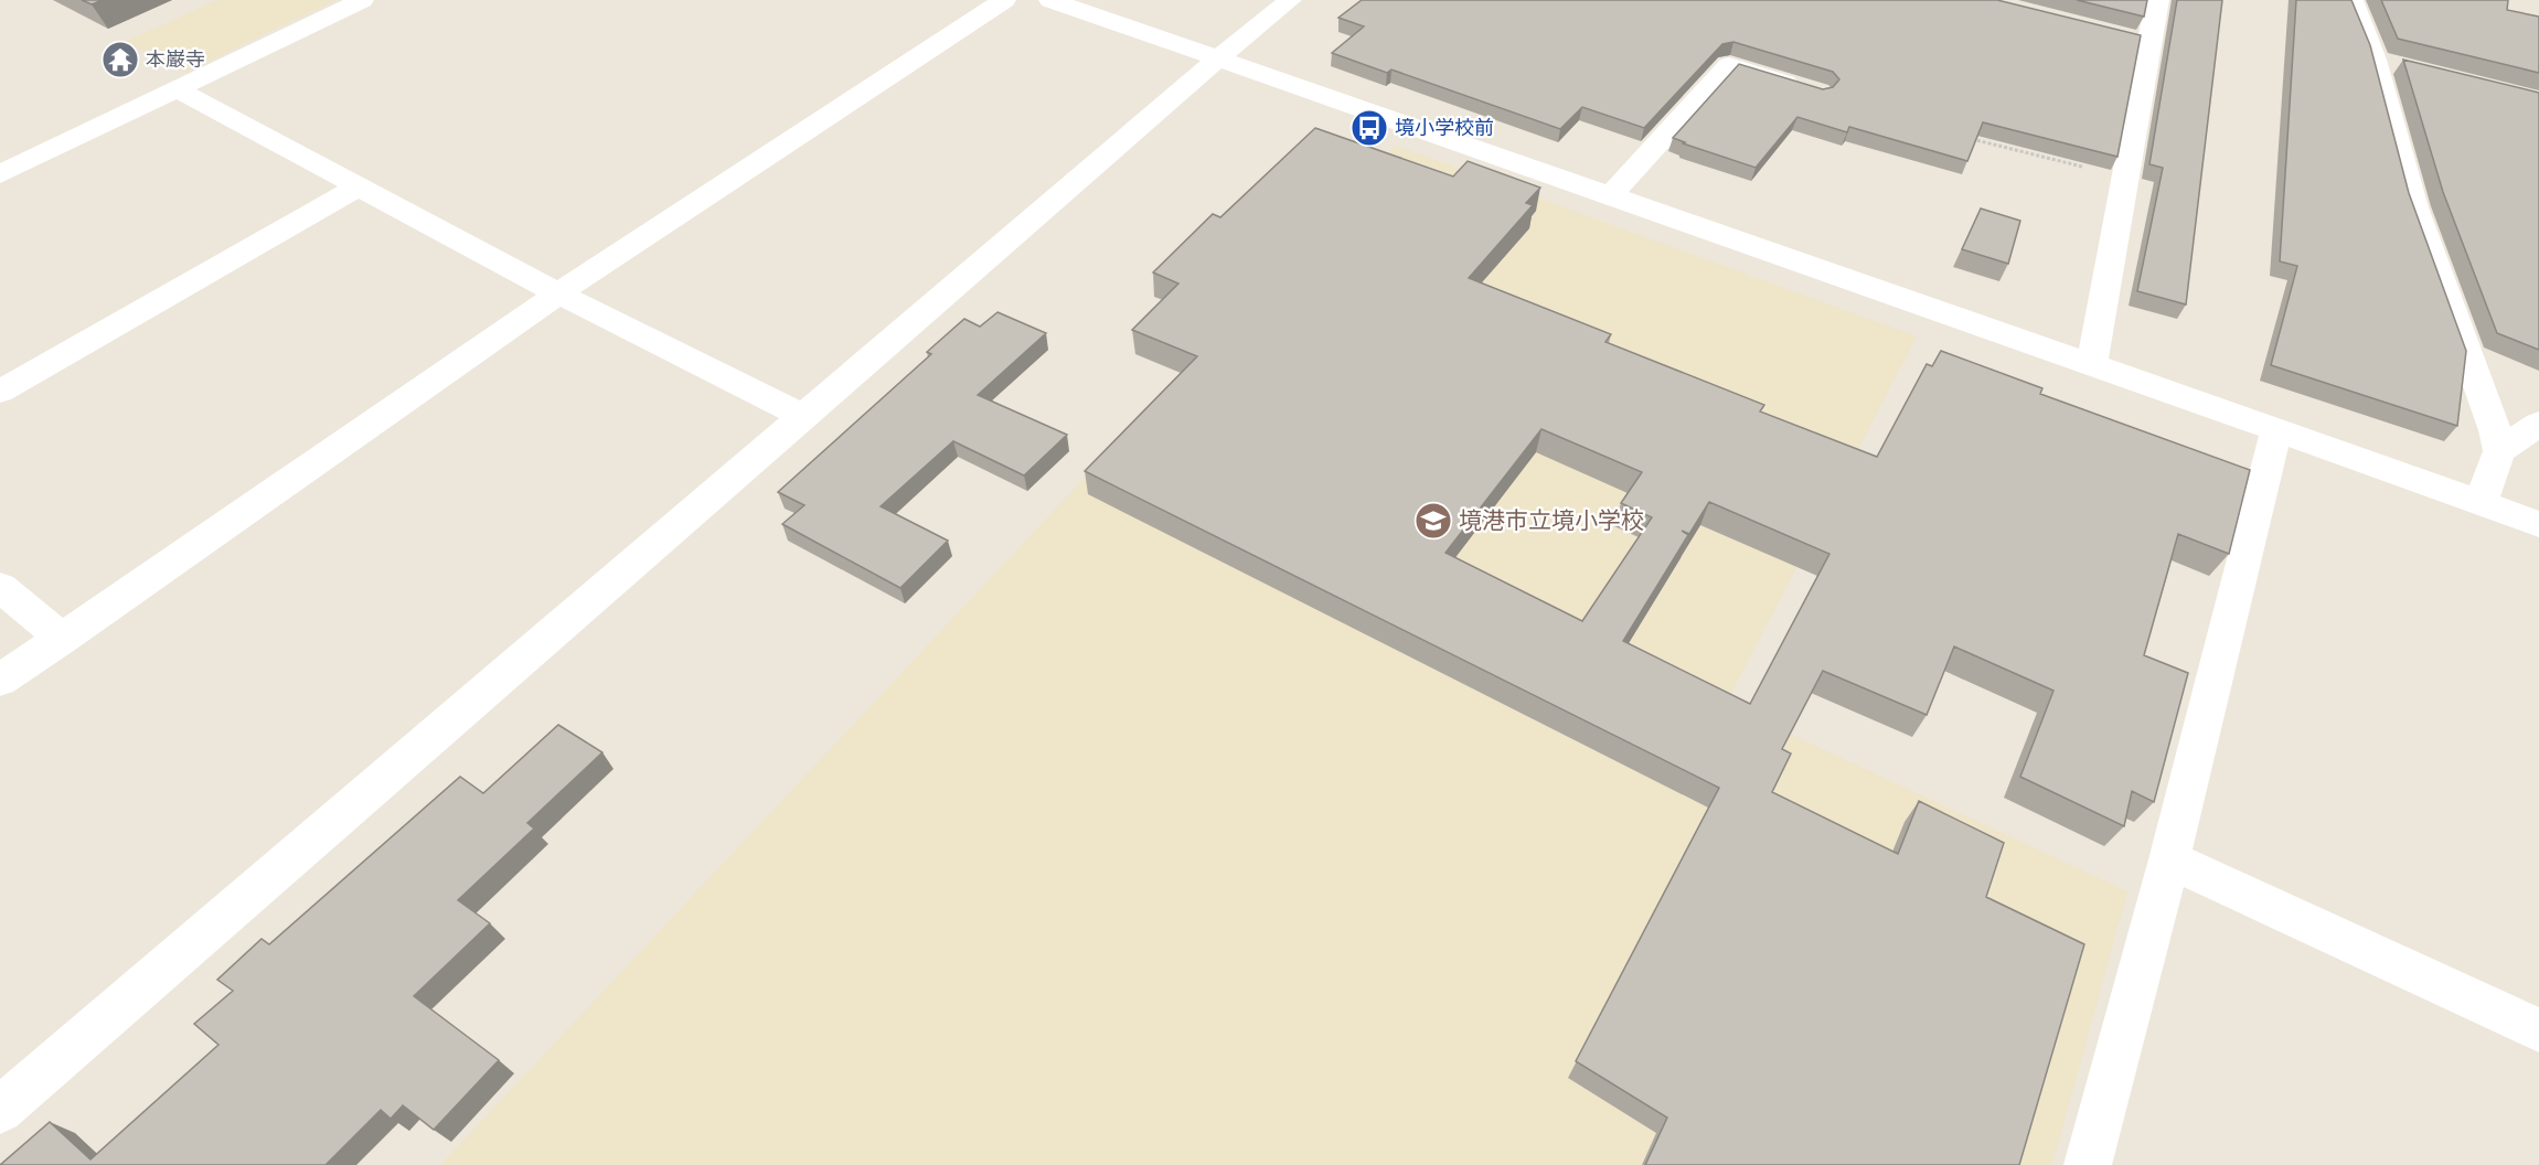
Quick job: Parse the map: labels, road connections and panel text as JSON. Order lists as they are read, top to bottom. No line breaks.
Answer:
{"places":{"temple":["本巌寺"],"bus stop":["境小学校前"],"school or university":["境港市立境小学校"]}}
